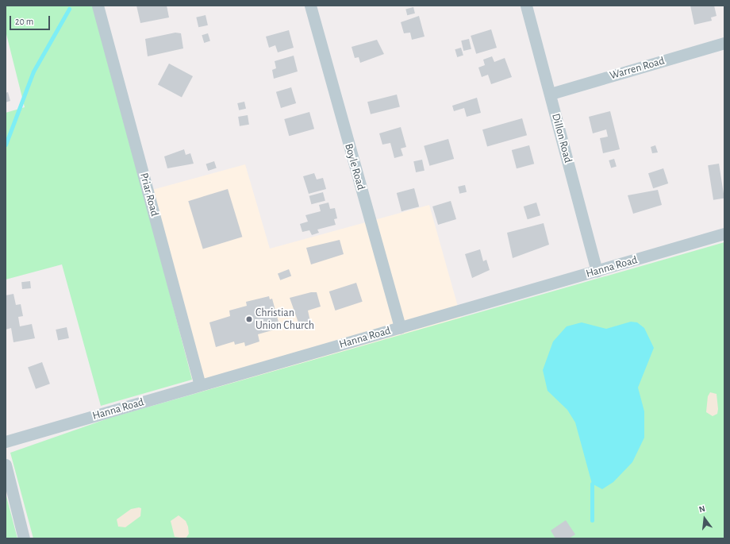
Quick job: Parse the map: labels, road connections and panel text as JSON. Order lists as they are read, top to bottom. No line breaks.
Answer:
{"streets":{"street":["Warren Road","Dillon Road","Boyle Road","Priar Road","Hanna Road"]},"crossings":[["Warren Road","Dillon Road"],["Dillon Road","Hanna Road"],["Boyle Road","Hanna Road"],["Priar Road","Hanna Road"]],"places":["Christian Union Church"],"scale_bar":"20 m","north":"top"}
